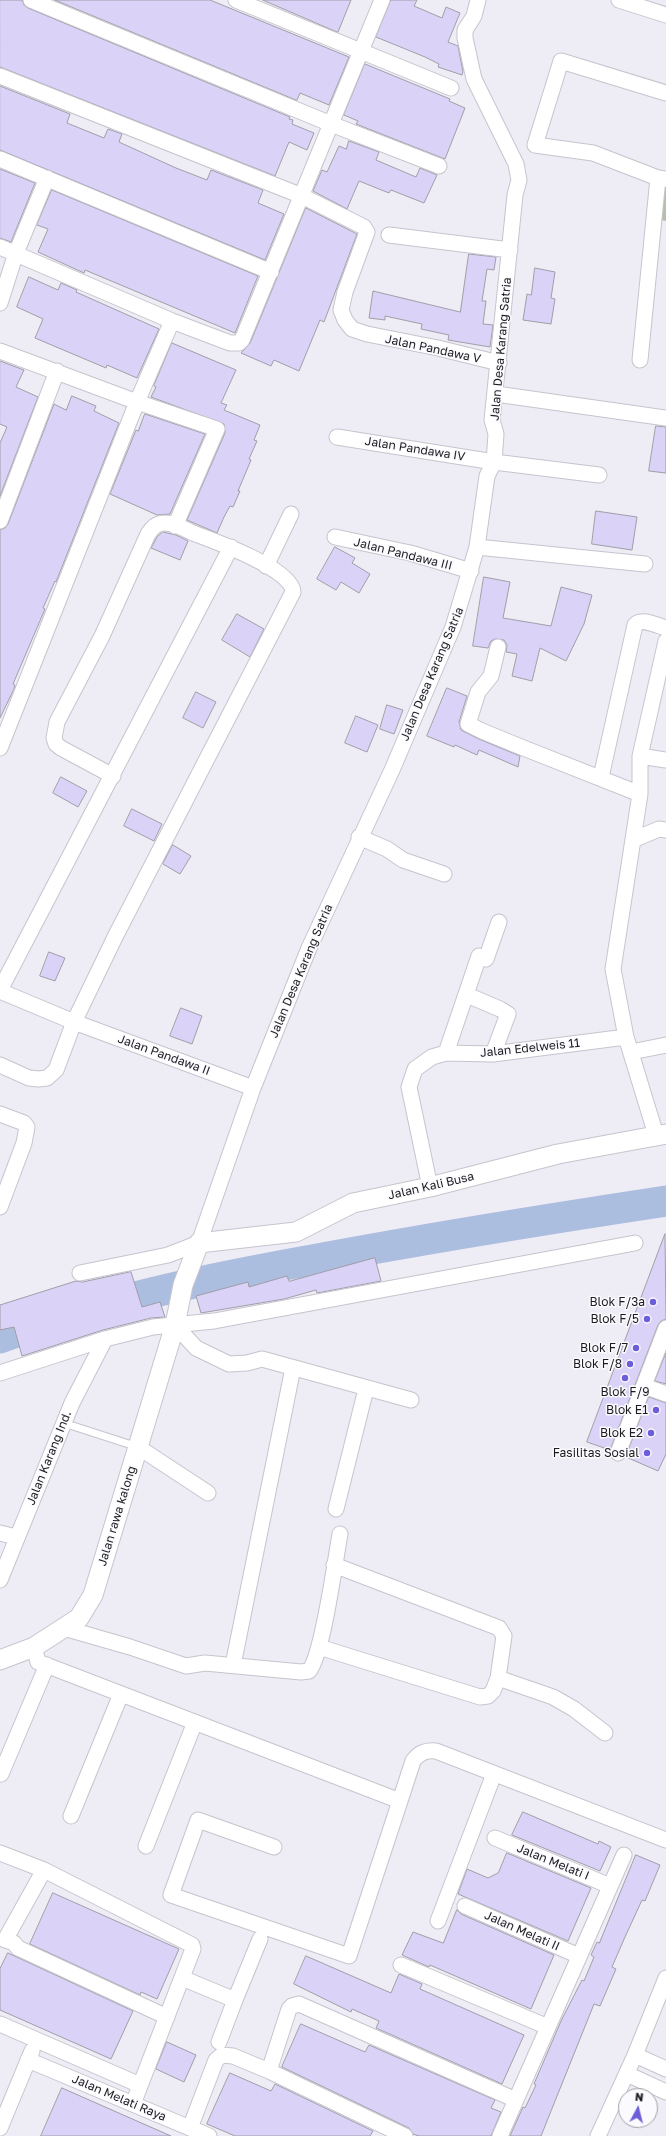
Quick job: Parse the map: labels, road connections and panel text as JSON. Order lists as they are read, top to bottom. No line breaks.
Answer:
{"streets":{"street":["Jalan Pandawa V","Jalan Desa Karang Satria","Jalan Pandawa IV","Jalan Pandawa III","Jalan Edelweis 11","Jalan Pandawa II","Jalan Kali Busa","Jalan Karang Ind.","Jalan rawa kalong","Jalan Melati I","Jalan Melati II","Jalan Melati Raya"]},"crossings":[["Jalan Pandawa V","Jalan Desa Karang Satria"],["Jalan Desa Karang Satria","Jalan Pandawa IV"],["Jalan Desa Karang Satria","Jalan Pandawa III"],["Jalan Desa Karang Satria","Jalan Pandawa II"],["Jalan Desa Karang Satria","Jalan Kali Busa"],["Jalan Desa Karang Satria","Jalan rawa kalong"],["Jalan Edelweis 11","Jalan Kali Busa"]],"places":["Blok F/3a","Blok F/5","Blok F/7","Blok F/8","Blok F/9","Blok E1","Blok E2","Fasilitas Sosial"],"north":"top"}
